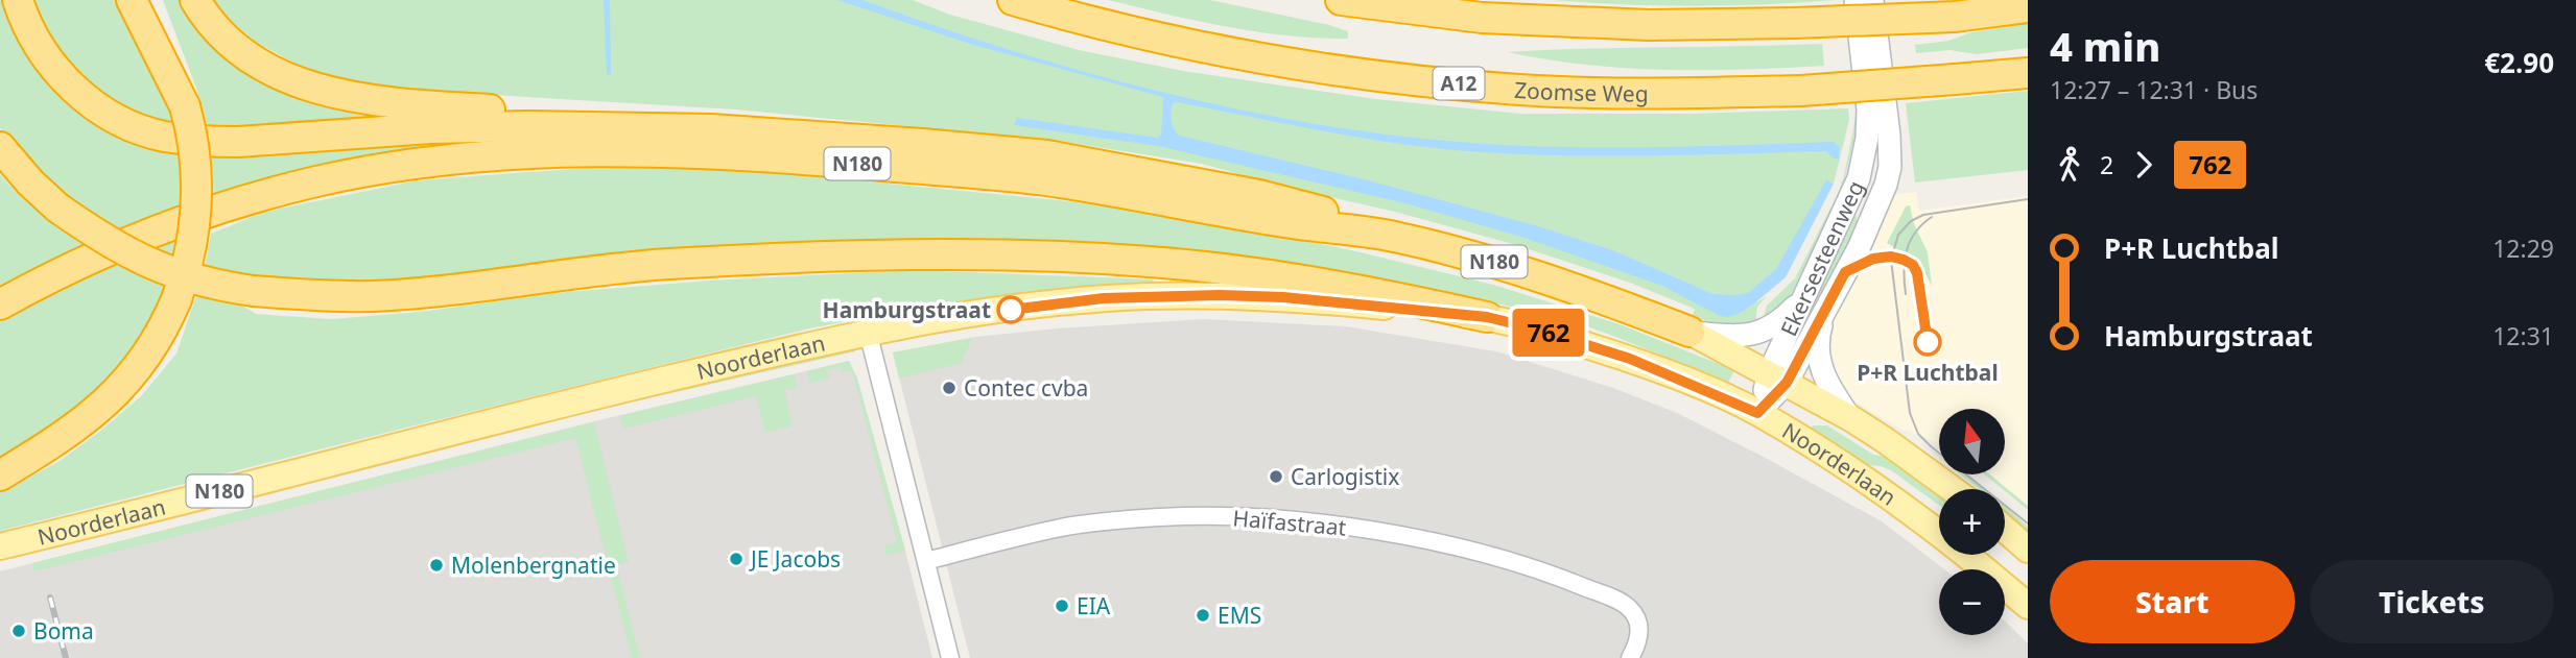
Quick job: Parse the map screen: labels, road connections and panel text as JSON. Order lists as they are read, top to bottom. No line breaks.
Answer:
{"streets":{"highway":["A12","Zoomse Weg","N180","Noorderlaan"],"main road":["Ekersesteenweg"],"street":["Haïfastraat"]},"crossings":[["Ekersesteenweg","Noorderlaan"]],"places":["Hamburgstraat","P+R Luchtbal","Contec cvba","Carlogistix","JE Jacobs","Molenbergnatie","EIA","EMS","Boma"],"lines":["bus line 762"],"north":"top","page":{"on_map":"762","heading":["4 min","12:27 – 12:31 · Bus","€2.90"],"legs":["2","762"],"list":[{"name":"P+R Luchtbal","value":"12:29"},{"name":"Hamburgstraat","value":"12:31"}],"map_buttons":["+","−"],"buttons":["Start","Tickets"]}}
